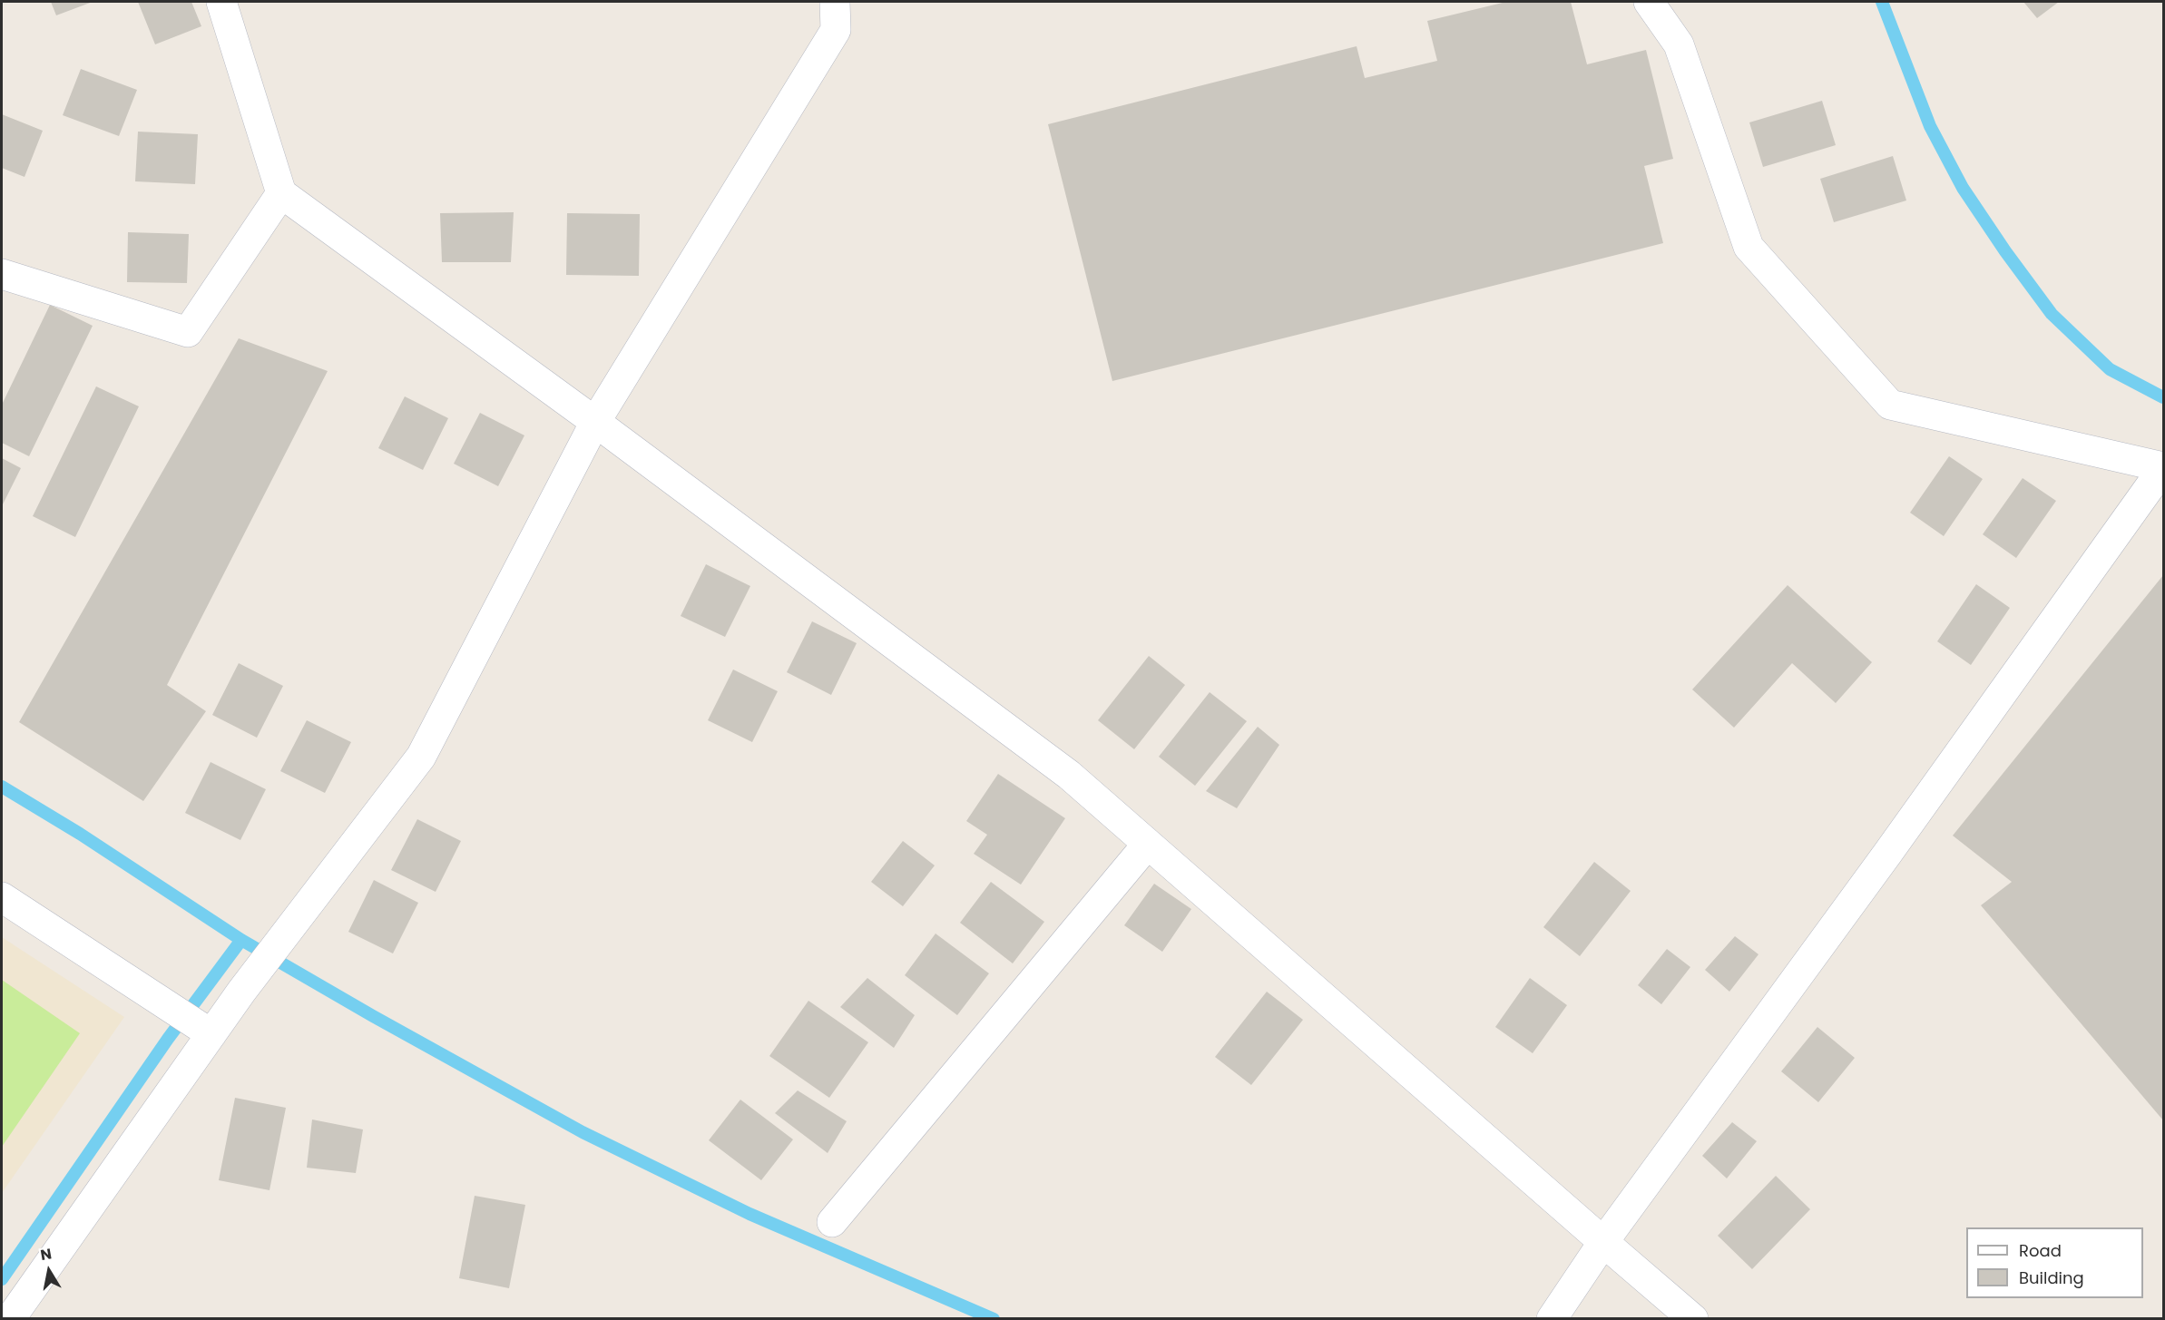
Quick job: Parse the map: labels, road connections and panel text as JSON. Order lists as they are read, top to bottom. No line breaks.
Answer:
{"legend":["Road","Building"],"north":"top"}
